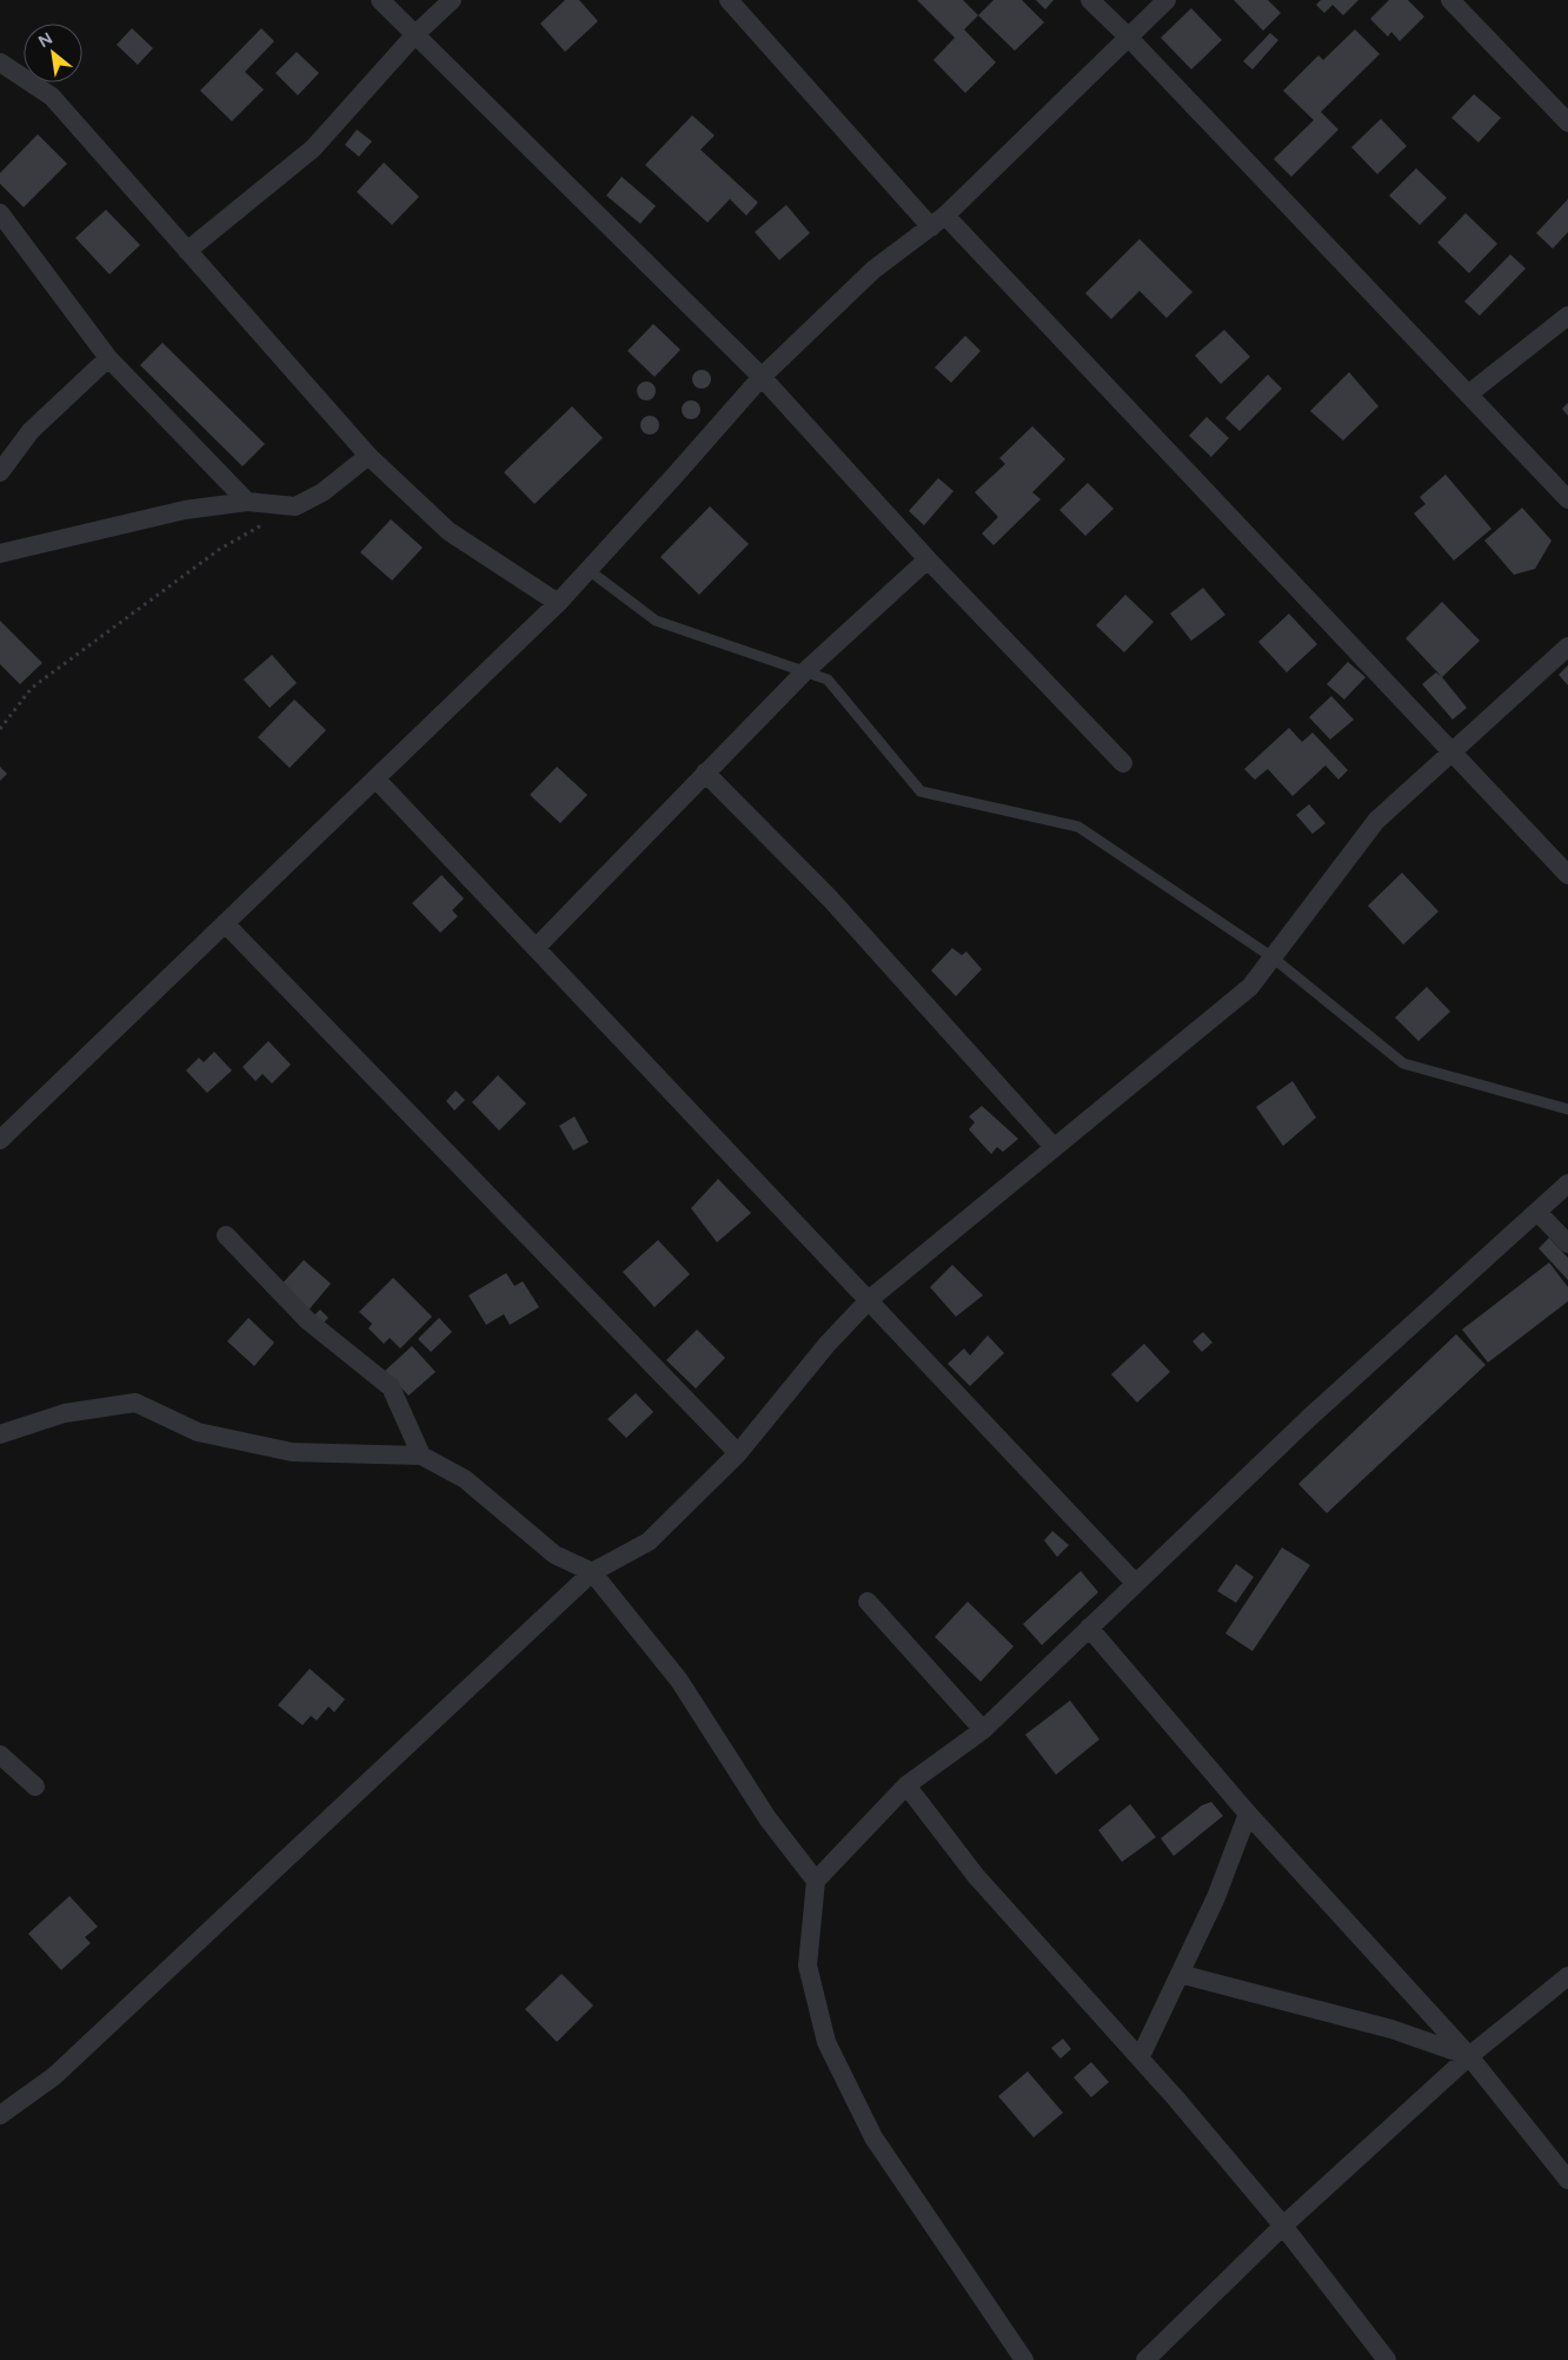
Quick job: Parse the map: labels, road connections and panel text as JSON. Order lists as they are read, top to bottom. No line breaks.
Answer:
{"north":"top left"}
